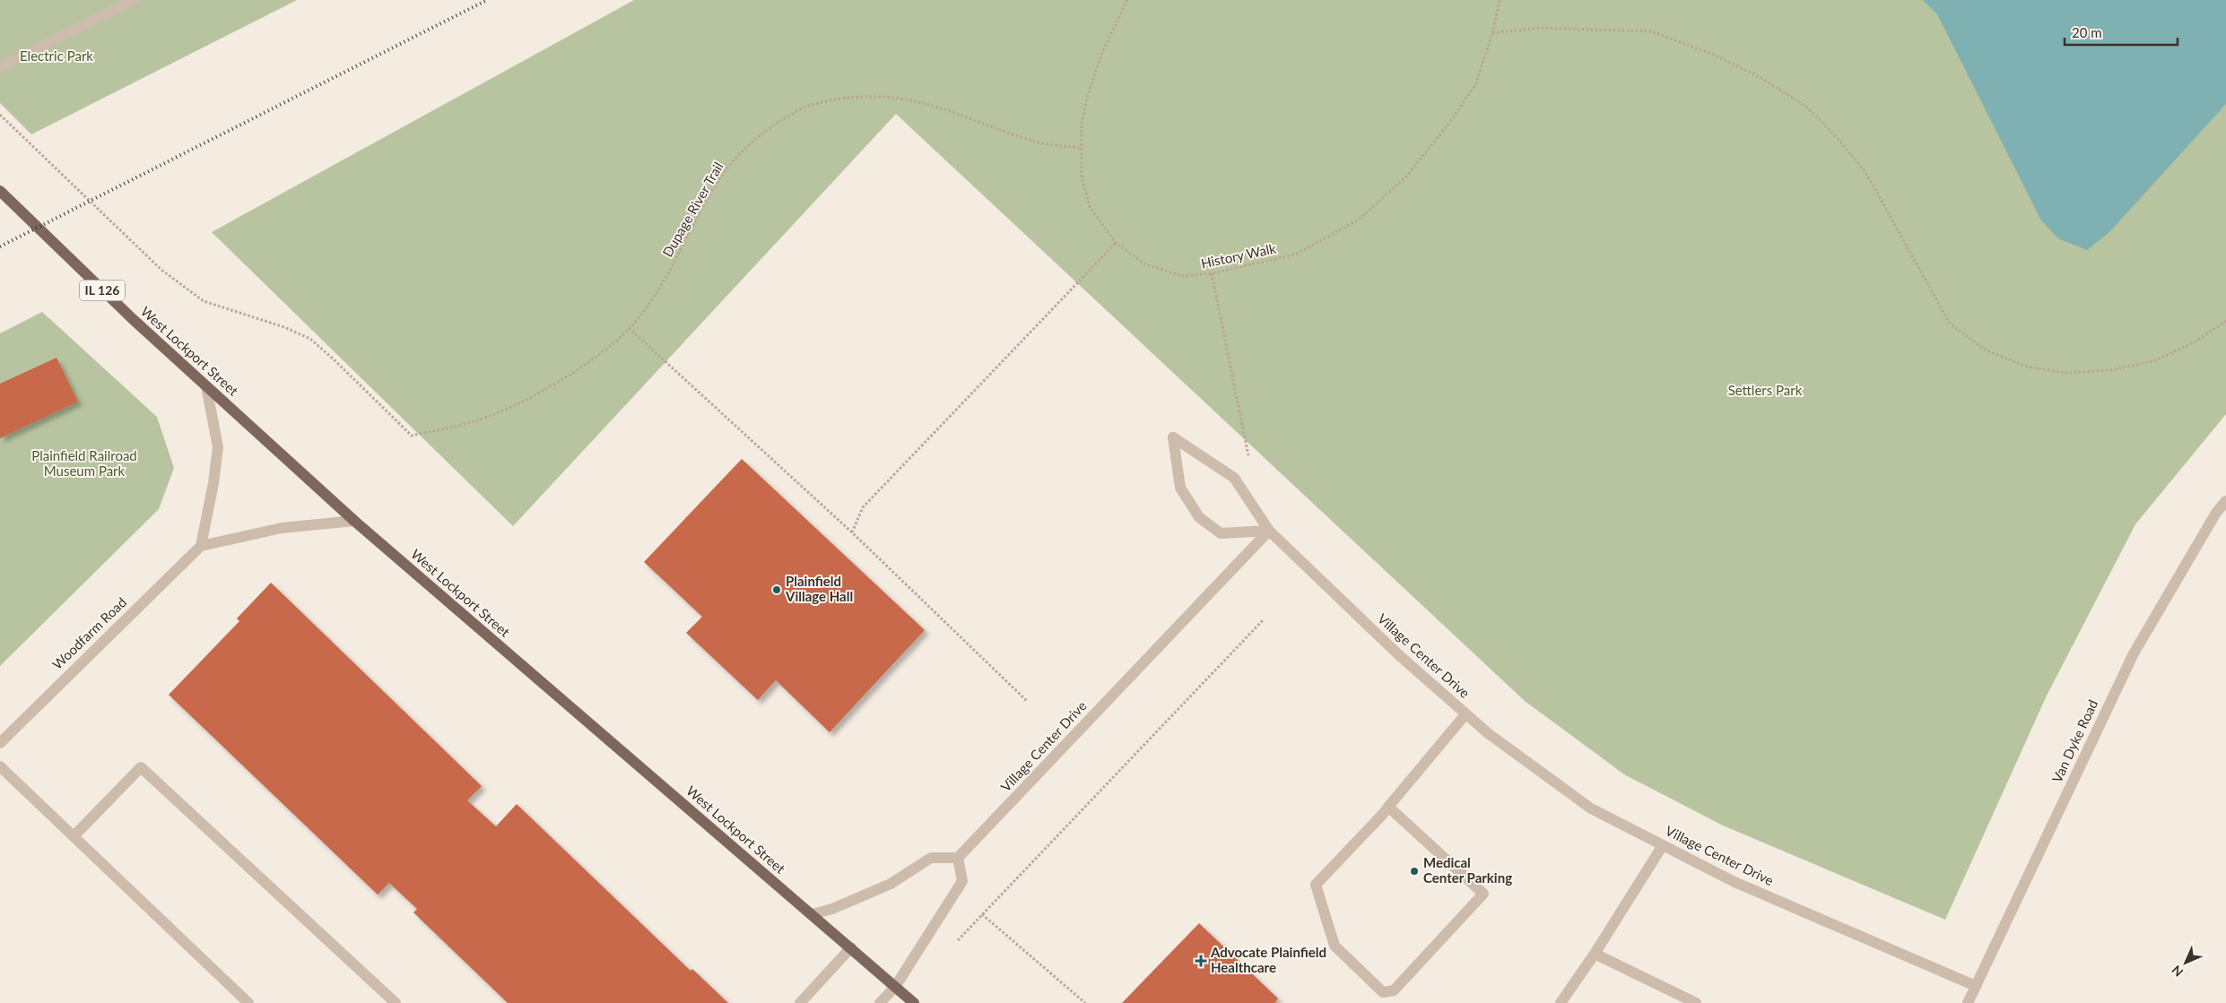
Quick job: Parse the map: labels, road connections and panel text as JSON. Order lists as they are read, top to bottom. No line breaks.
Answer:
{"streets":{"main road":["IL 126","West Lockport Street"],"street":["Woodfarm Road","Village Center Drive","Van Dyke Road"],"path":["Dupage River Trail","History Walk"]},"crossings":[["Dupage River Trail","History Walk"],["Village Center Drive","Van Dyke Road"]],"parks":["Electric Park","Settlers Park","Plainfield Railroad Museum Park"],"places":{"other":["Plainfield Village Hall","Medical Center Parking"],"health":["Advocate Plainfield Healthcare"]},"scale_bar":"20 m","north":"bottom left"}
